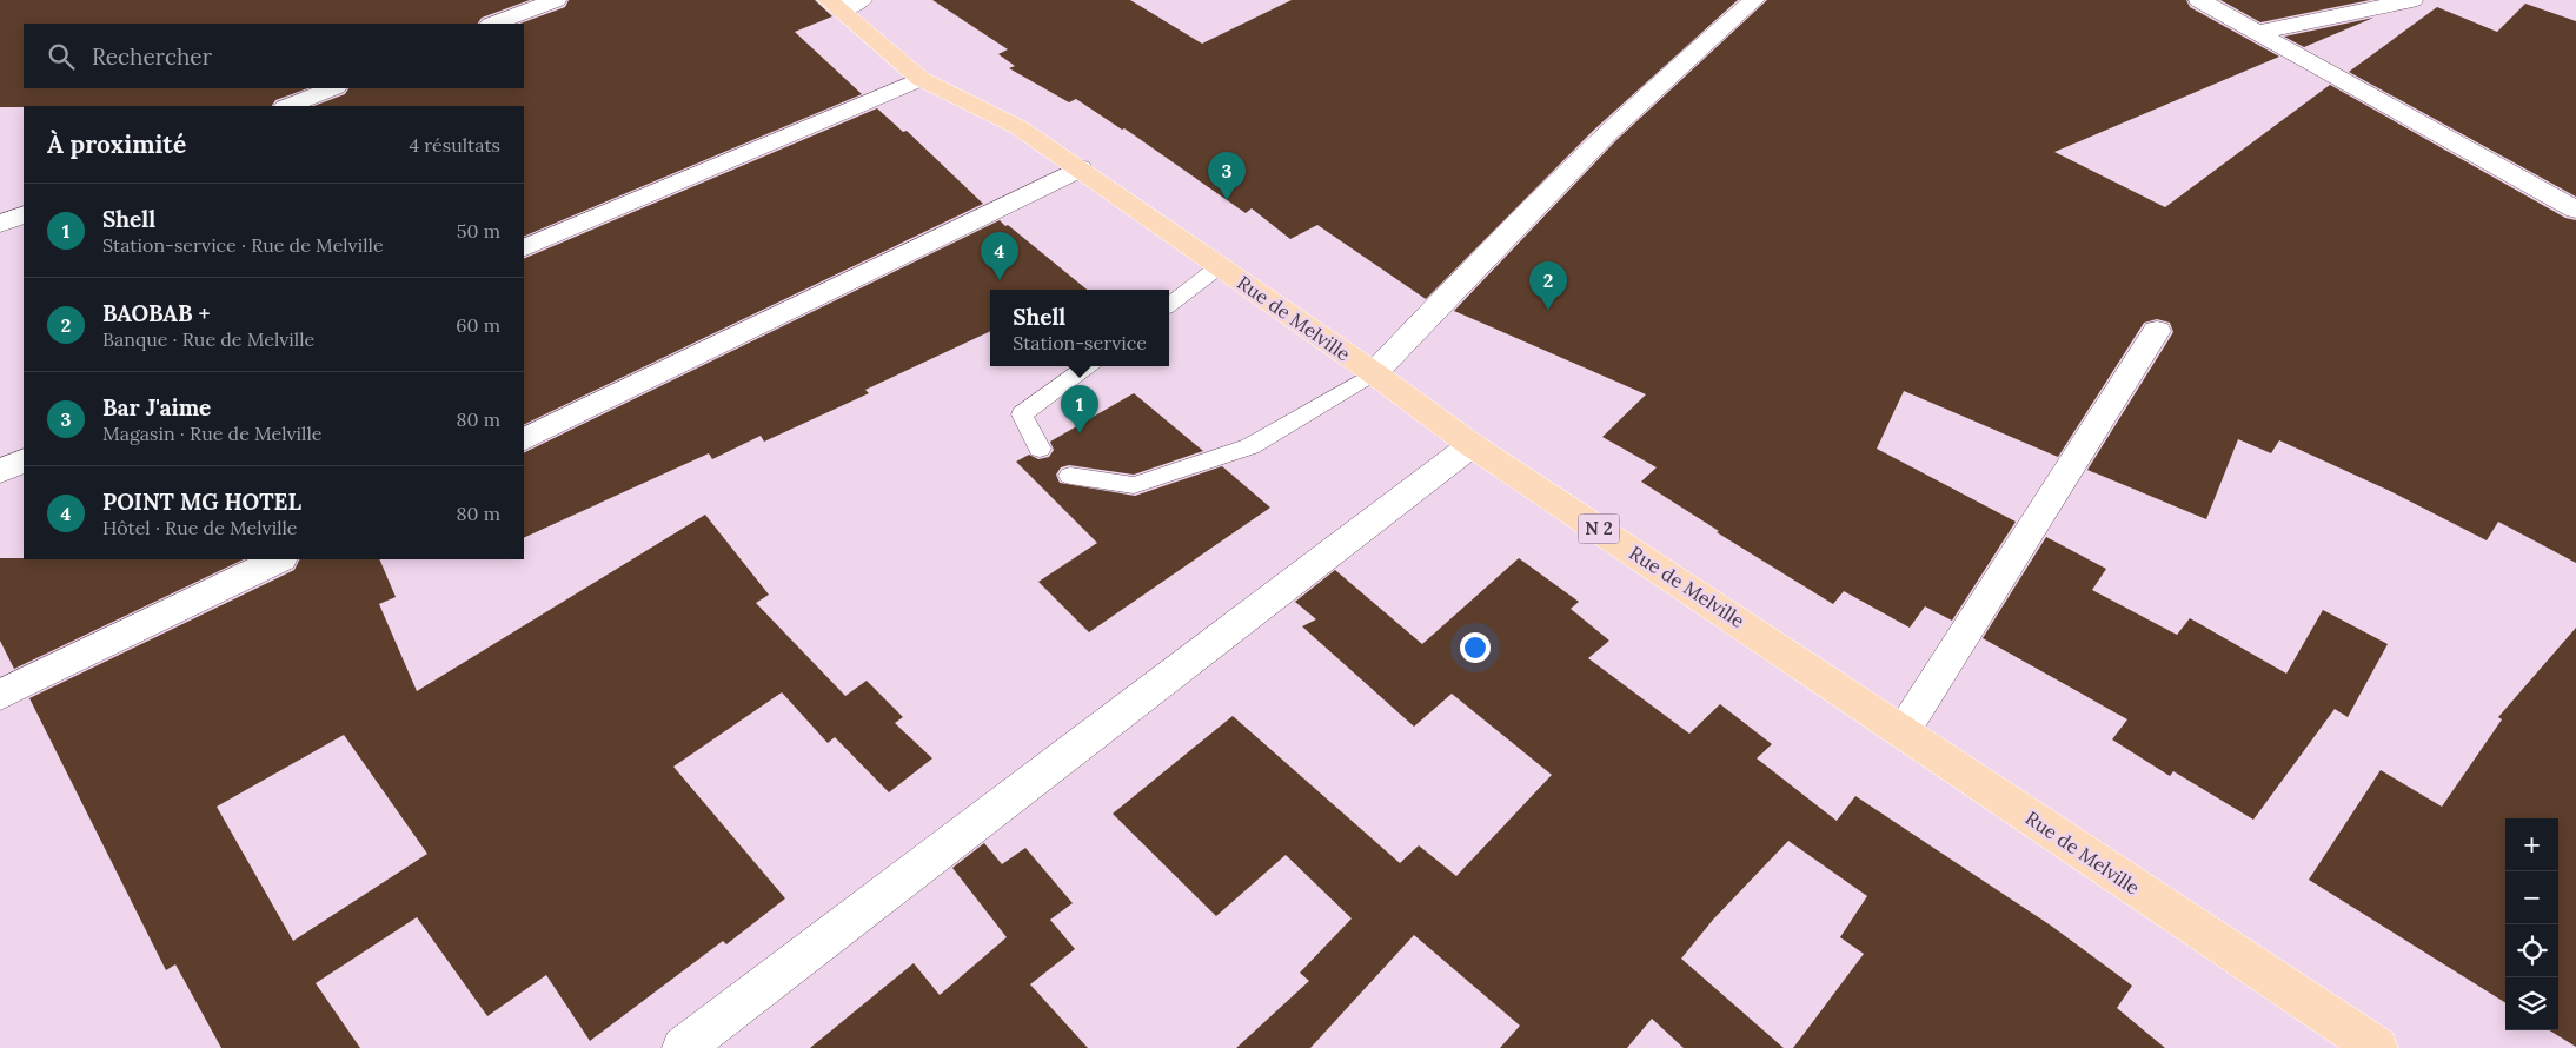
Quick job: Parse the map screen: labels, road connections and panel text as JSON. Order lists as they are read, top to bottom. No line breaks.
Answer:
{"streets":{"main road":["Rue de Melville","N 2"]},"page":{"search":"Rechercher","heading":["À proximité","4 résultats"],"pins":["3","4","2","1"],"list":[{"mark":"1","name":"Shell","note":"Station-service · Rue de Melville","value":"50 m"},{"mark":"2","name":"BAOBAB +","note":"Banque · Rue de Melville","value":"60 m"},{"mark":"3","name":"Bar J'aime","note":"Magasin · Rue de Melville","value":"80 m"},{"mark":"4","name":"POINT MG HOTEL","note":"Hôtel · Rue de Melville","value":"80 m"}],"popup":["Shell","Station-service"],"map_buttons":["+","−"]}}
